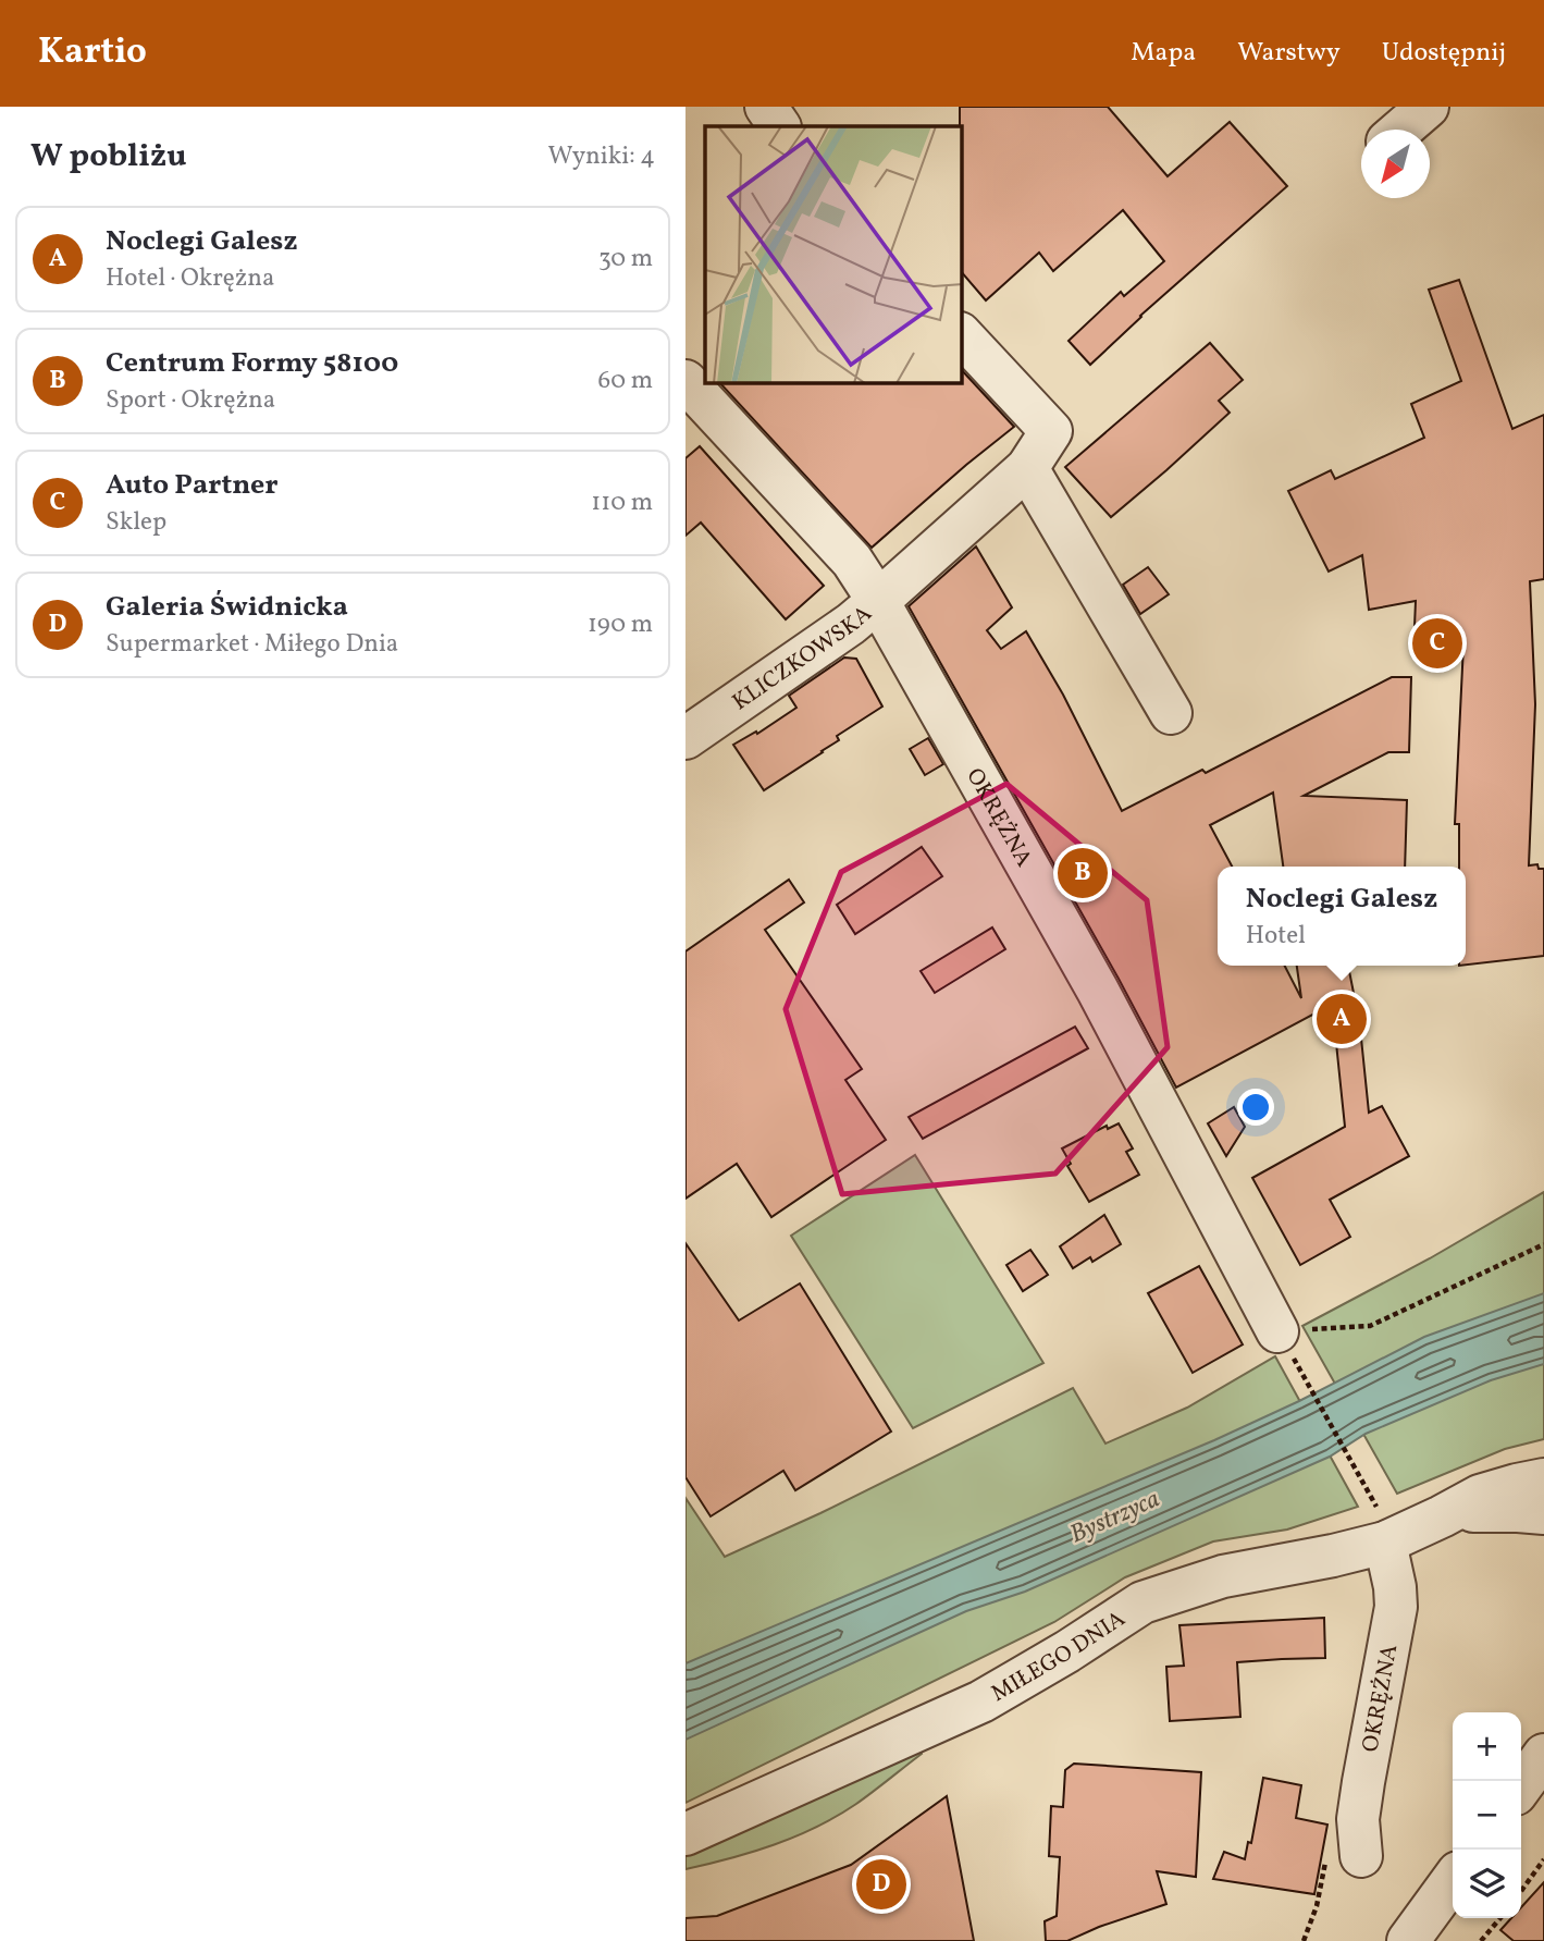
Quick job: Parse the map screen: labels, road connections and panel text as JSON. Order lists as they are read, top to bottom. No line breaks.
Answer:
{"streets":{"street":["KLICZKOWSKA","OKRĘŻNA","MIŁEGO DNIA"]},"crossings":[["KLICZKOWSKA","OKRĘŻNA"],["OKRĘŻNA","MIŁEGO DNIA"]],"water":["Bystrzyca"],"north":"bottom left","page":{"header":"Kartio","nav":["Mapa","Warstwy","Udostępnij"],"heading":["W pobliżu","Wyniki: 4"],"list":[{"mark":"A","name":"Noclegi Galesz","note":"Hotel · Okrężna","value":"30 m"},{"mark":"B","name":"Centrum Formy 58100","note":"Sport · Okrężna","value":"60 m"},{"mark":"C","name":"Auto Partner","note":"Sklep","value":"110 m"},{"mark":"D","name":"Galeria Świdnicka","note":"Supermarket · Miłego Dnia","value":"190 m"}],"pins":["C","B","A","D"],"popup":["Noclegi Galesz","Hotel"],"map_buttons":["+","−"]}}
